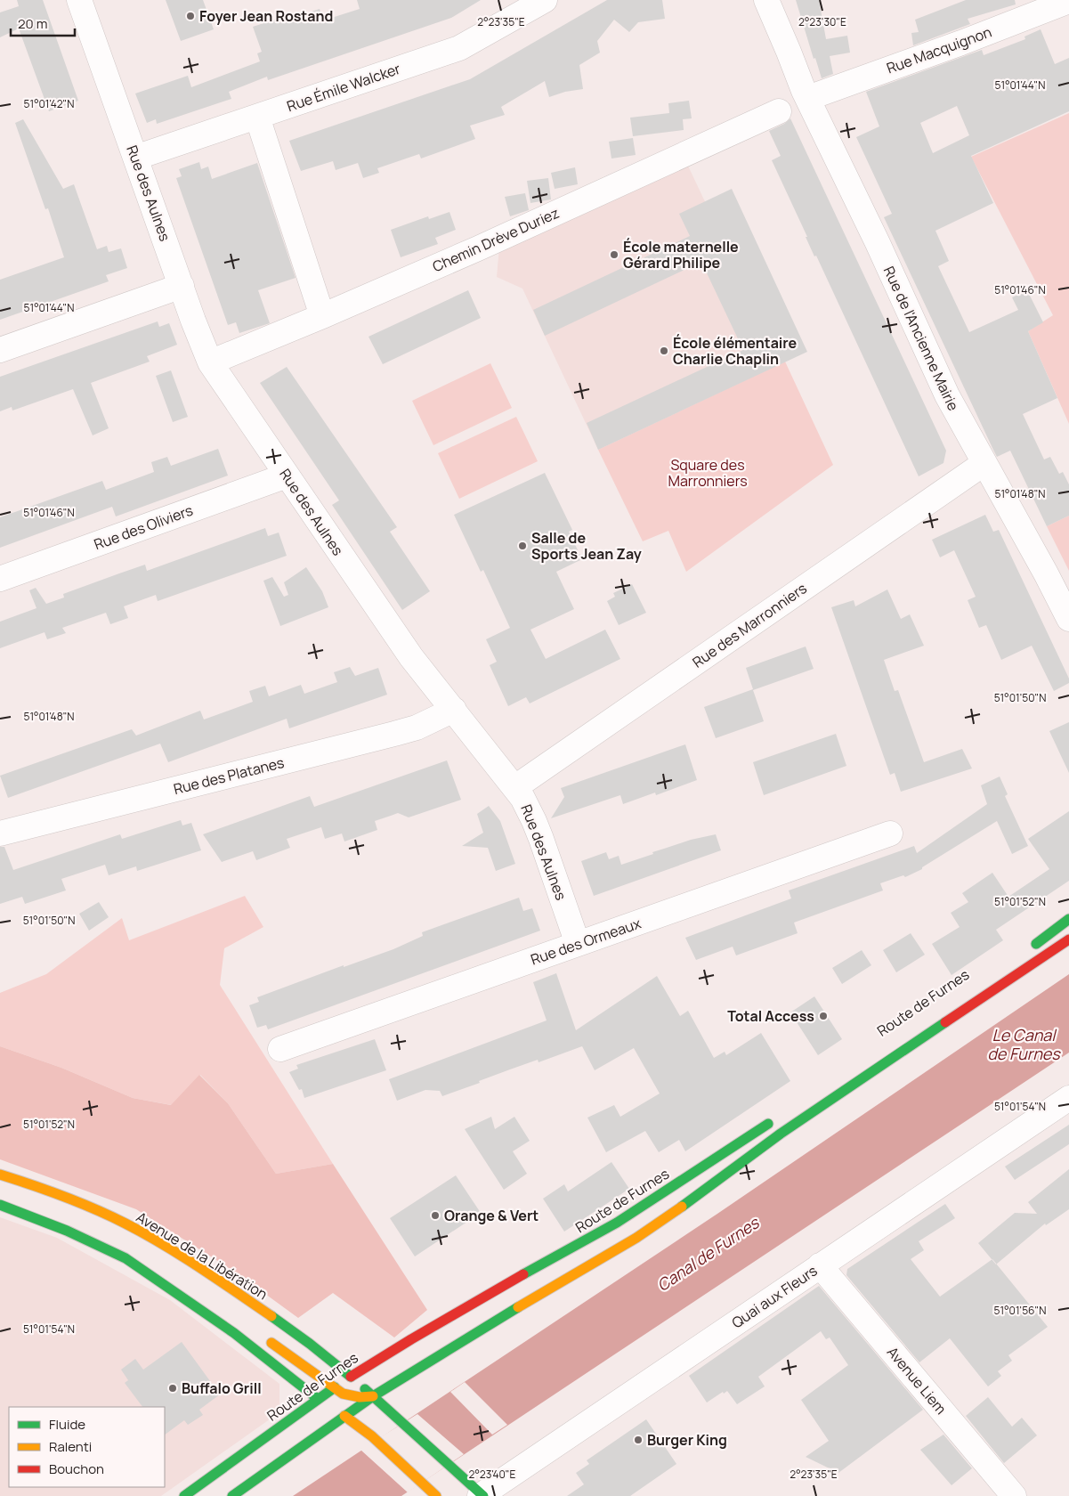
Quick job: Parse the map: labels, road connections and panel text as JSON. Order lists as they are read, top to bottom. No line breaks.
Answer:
{"streets":{"main road":["Route de Furnes","Avenue de la Libération"],"street":["Rue Macquignon","Rue Émile Walcker","Rue des Aulnes","Chemin Drève Duriez","Rue de l'Ancienne Mairie","Rue des Oliviers","Rue des Marronniers","Rue des Platanes","Rue des Ormeaux","Quai aux Fleurs","Avenue Liem"]},"crossings":[["Rue Macquignon","Rue de l'Ancienne Mairie"],["Rue Émile Walcker","Rue des Aulnes"],["Rue des Aulnes","Chemin Drève Duriez"],["Rue des Aulnes","Rue des Oliviers"],["Rue des Aulnes","Rue des Marronniers"],["Rue des Aulnes","Rue des Platanes"],["Rue des Aulnes","Rue des Ormeaux"],["Rue de l'Ancienne Mairie","Rue des Marronniers"],["Route de Furnes","Avenue de la Libération"],["Avenue de la Libération","Quai aux Fleurs"],["Quai aux Fleurs","Avenue Liem"]],"water":["Le Canal de Furnes","Canal de Furnes"],"parks":["Square des Marronniers"],"places":["Foyer Jean Rostand","École maternelle Gérard Philipe","École élémentaire Charlie Chaplin","Salle de Sports Jean Zay","Total Access","Orange & Vert","Buffalo Grill","Burger King"],"legend":["Fluide","Ralenti","Bouchon"],"scale_bar":"20 m","coordinates":["2°23'35\"E","2°23'30\"E","51°01'44\"N","51°01'42\"N","51°01'46\"N","51°01'48\"N","51°01'50\"N","51°01'52\"N","51°01'54\"N","51°01'56\"N","2°23'40\"E"]}
